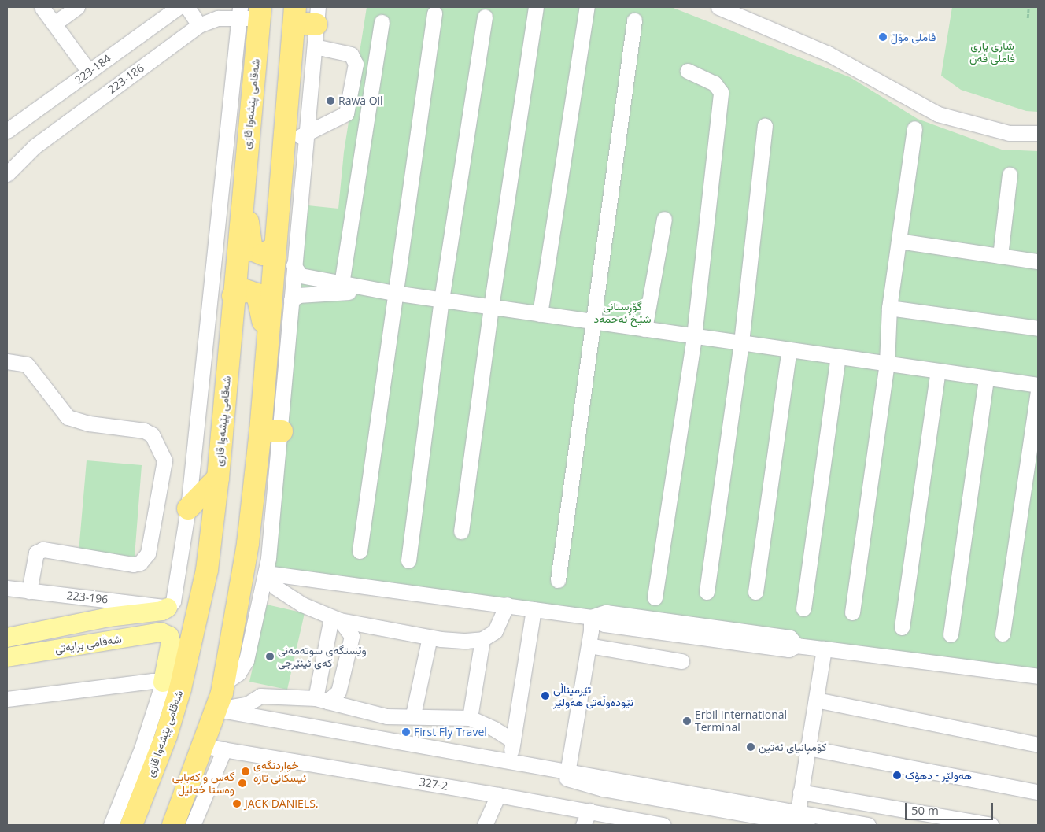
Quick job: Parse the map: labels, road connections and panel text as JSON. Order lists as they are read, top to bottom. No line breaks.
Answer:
{"streets":{"highway":["شەقامی پێشەوا قازی"],"main road":["شەقامی برایەتی"],"street":["223-184","223-186","223-196","327-2"]},"crossings":[["223-186","شەقامی پێشەوا قازی"],["شەقامی پێشەوا قازی","شەقامی برایەتی"],["223-196","شەقامی برایەتی"]],"parks":["شاری یاری فاملی فەن","گۆڕستانی شێخ ئەحمەد"],"places":["فاملی مۆڵ","Rawa Oil","وێستگەی سوتەمەنی کەی ئینێرجی","تێرمیناڵی نێودەوڵەتی هەولێر","Erbil International Terminal","First Fly Travel","کۆمپانیای ئەتین","خواردنگەی ئیسکانی تازە","هەولێر - دهۆک","گەس و کەبابی وەستا خەلیل","JACK DANIELS."],"scale_bar":"50 m"}
